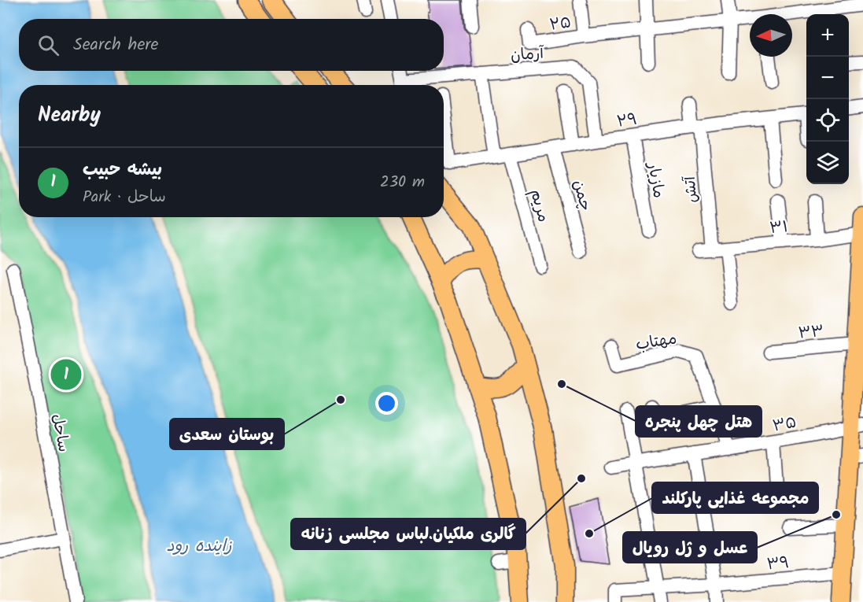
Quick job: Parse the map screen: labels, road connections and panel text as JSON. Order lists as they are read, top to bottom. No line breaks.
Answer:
{"streets":{"street":["۲۵","آرمان","۲۹","مازیار","آتش","چمن","مریم","۳۱","۳۳","مهتاب","۳۵","ساحل","۳۹"]},"crossings":[["آرمان","۲۹"],["۲۹","مازیار"],["۲۹","آتش"],["۲۹","چمن"],["۲۹","مریم"],["آتش","۳۱"],["مهتاب","۳۵"]],"water":["زاینده رود"],"places":["هتل چهل پنجره","بوستان سعدی","گالری ملکیان.لباس مجلسی زنانه","عسل و ژل رویال","مجموعه غذایی پارکلند"],"north":"left","page":{"map_buttons":["+","−"],"search":"Search here","heading":"Nearby","list":[{"mark":"1","name":"بیشه حبیب","note":"Park · ساحل","value":"230 m"}],"pins":"1"}}
